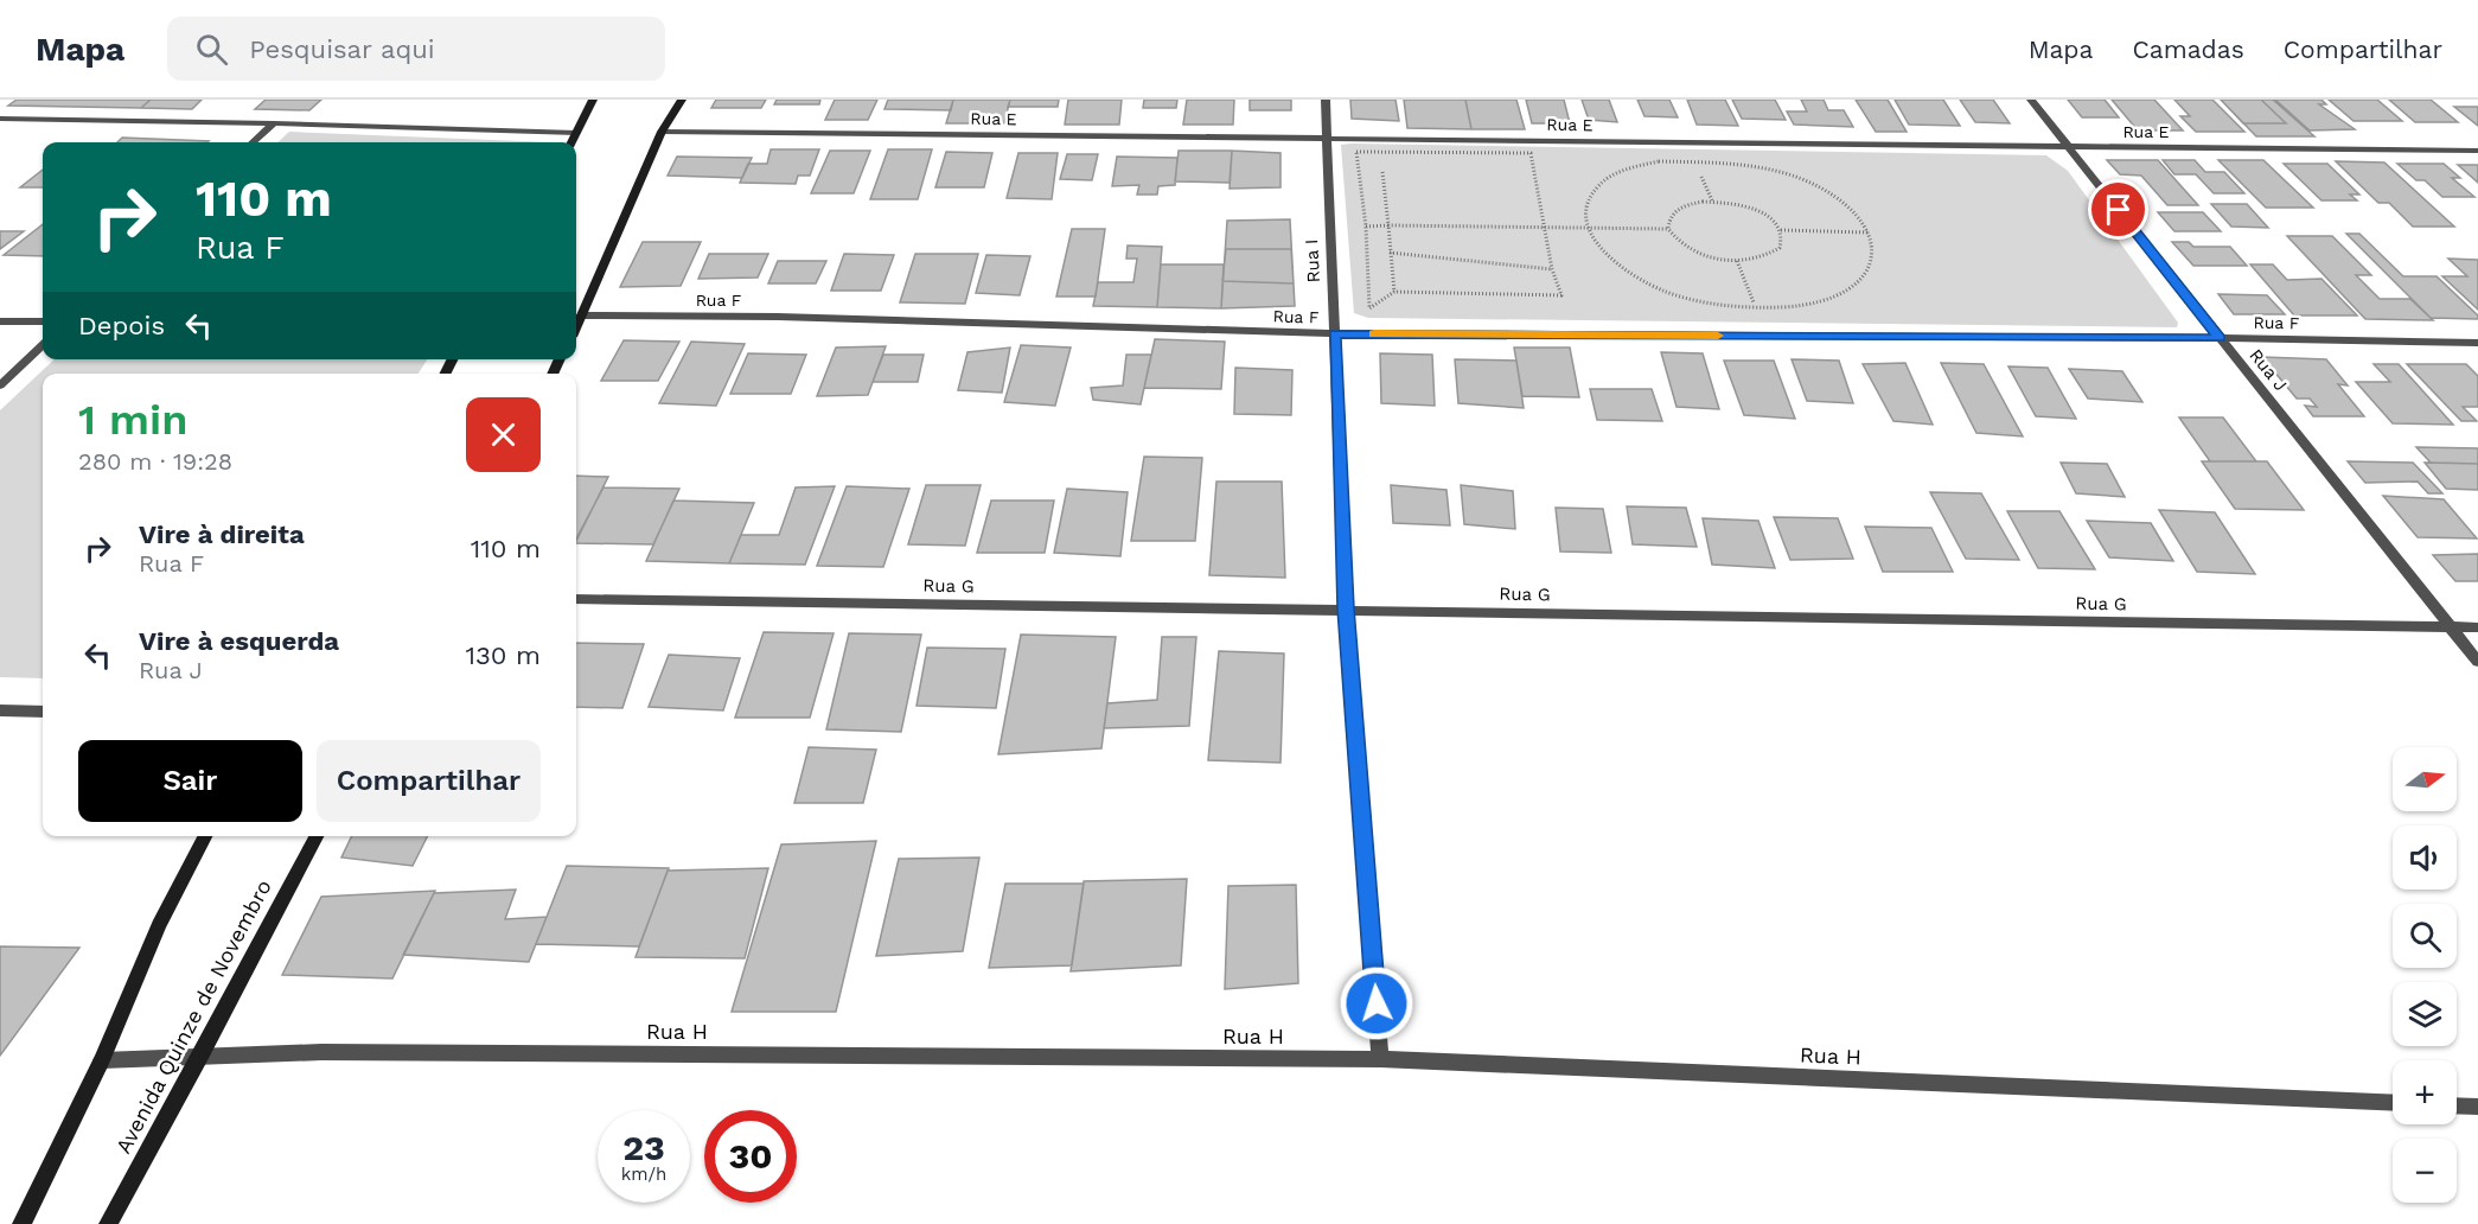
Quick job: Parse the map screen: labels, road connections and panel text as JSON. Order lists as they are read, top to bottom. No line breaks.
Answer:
{"streets":{"main road":["Avenida Quinze de Novembro"],"street":["Rua E","Rua I","Rua F","Rua J","Rua G","Rua H"]},"crossings":[["Rua E","Rua I"],["Rua E","Rua J"],["Rua I","Rua F"],["Rua I","Rua G"],["Rua I","Rua H"],["Rua F","Rua J"],["Rua J","Rua G"],["Avenida Quinze de Novembro","Rua H"]],"north":"right","page":{"header":"Mapa","search":"Pesquisar aqui","nav":["Mapa","Camadas","Compartilhar"],"turn":["110 m","Rua F"],"then":"Depois","heading":["1 min","280 m · 19:28"],"list":[{"name":"Vire à direita","note":"Rua F","value":"110 m"},{"name":"Vire à esquerda","note":"Rua J","value":"130 m"}],"buttons":["Sair","Compartilhar"],"map_buttons":["+","−"],"speed":"23 km/h","limit":"30"}}
